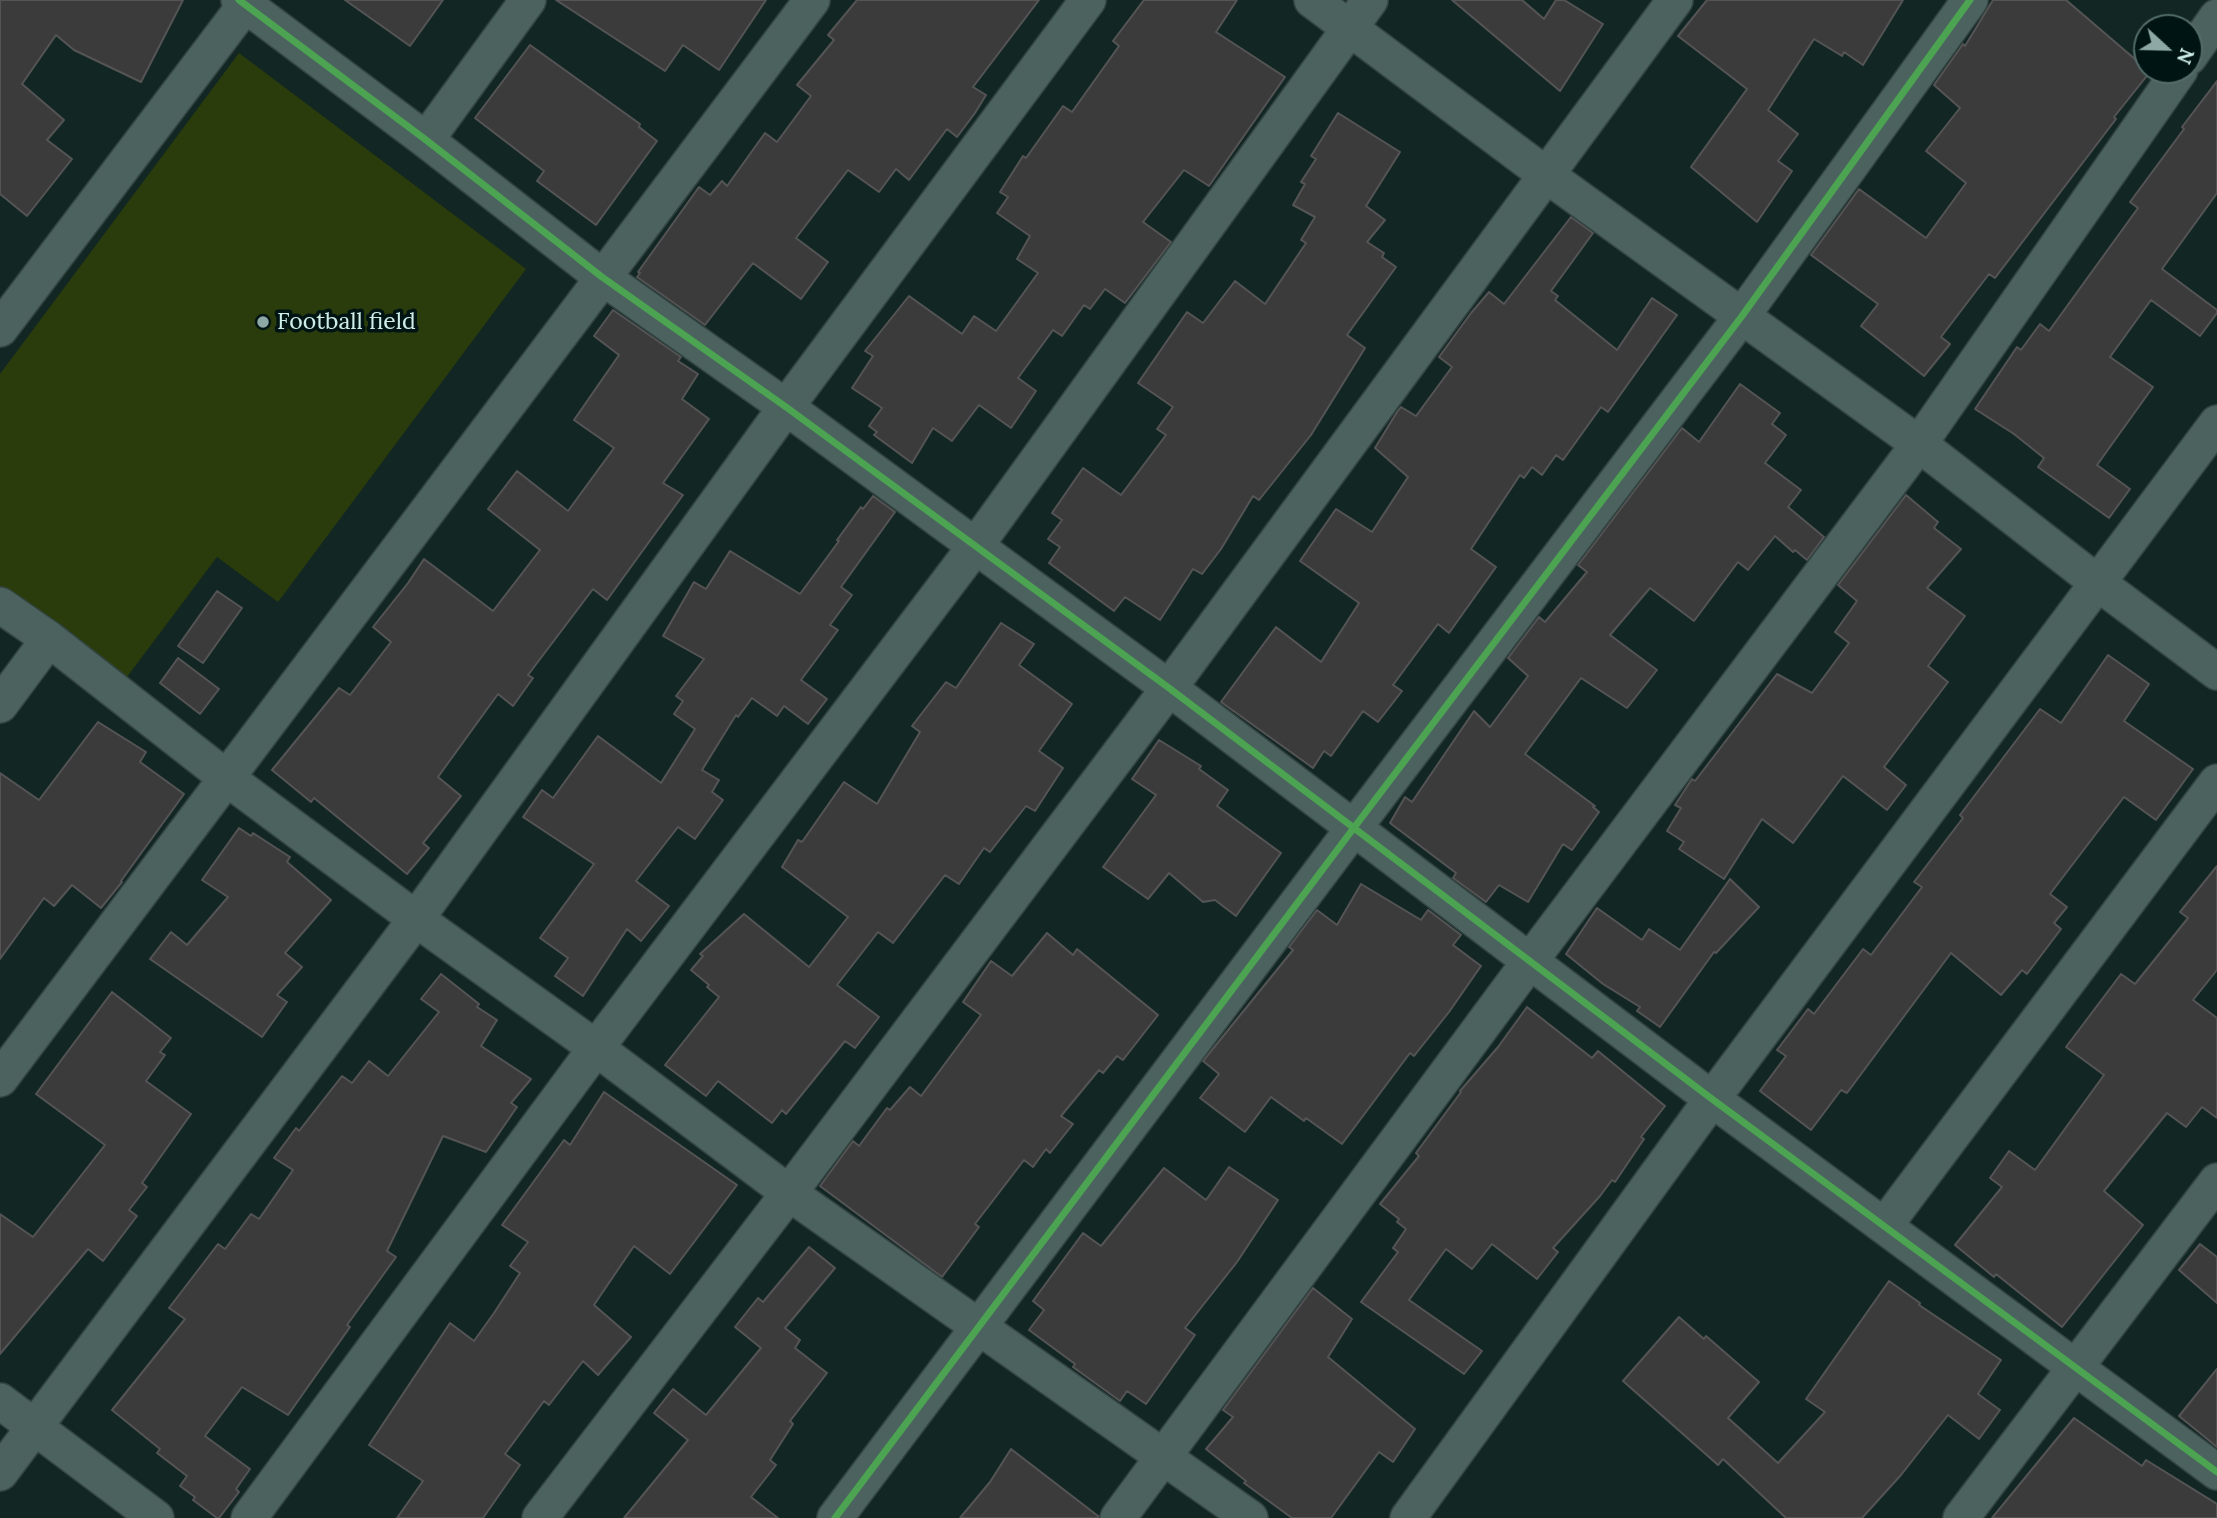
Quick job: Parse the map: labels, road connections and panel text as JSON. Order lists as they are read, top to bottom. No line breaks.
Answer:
{"places":["Football field"],"north":"right"}
